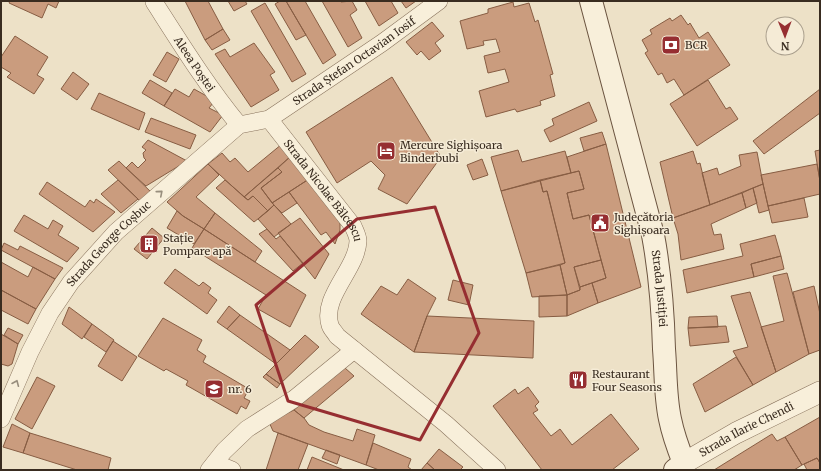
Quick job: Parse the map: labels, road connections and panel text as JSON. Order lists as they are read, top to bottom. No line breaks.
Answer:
{"streets":{"main road":["Strada Justiției"],"street":["Strada Ștefan Octavian Iosif","Aleea Poștei","Strada Nicolae Bălcescu","Strada George Coșbuc","Strada Ilarie Chendi"]},"crossings":[["Strada Ștefan Octavian Iosif","Strada Nicolae Bălcescu"],["Aleea Poștei","Strada George Coșbuc"],["Strada Justiției","Strada Ilarie Chendi"]],"one_way":["Strada George Coșbuc"],"places":{"bank":["BCR"],"hotel":["Mercure Sighișoara Binderbubi"],"public building":["Judecătoria Sighișoara"],"building":["Stație Pompare apă"],"restaurant":["Restaurant Four Seasons"],"school or university":["nr. 6"]},"north":"bottom"}
